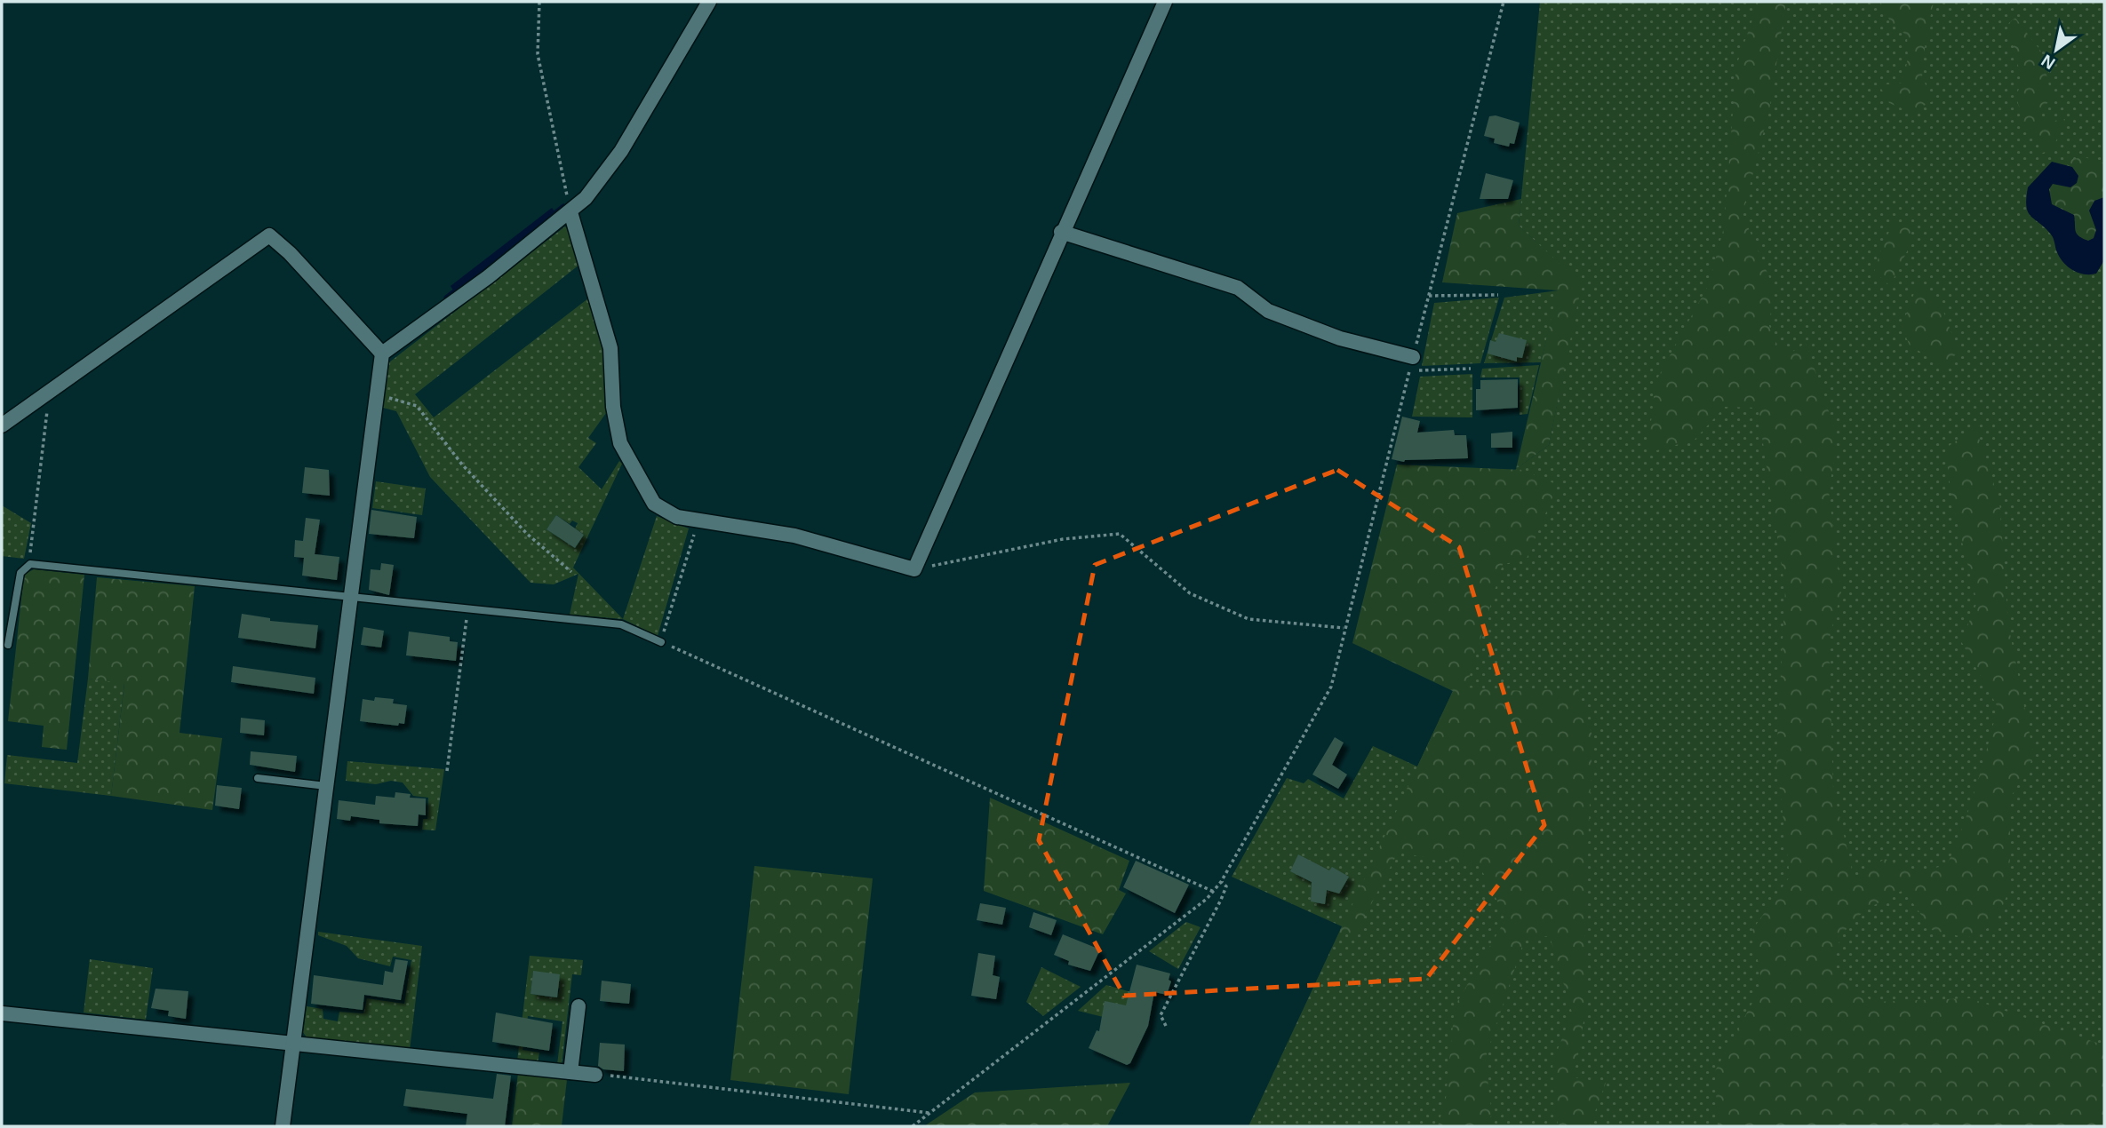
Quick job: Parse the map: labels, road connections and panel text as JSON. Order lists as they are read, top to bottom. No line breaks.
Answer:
{"north":"bottom left"}
